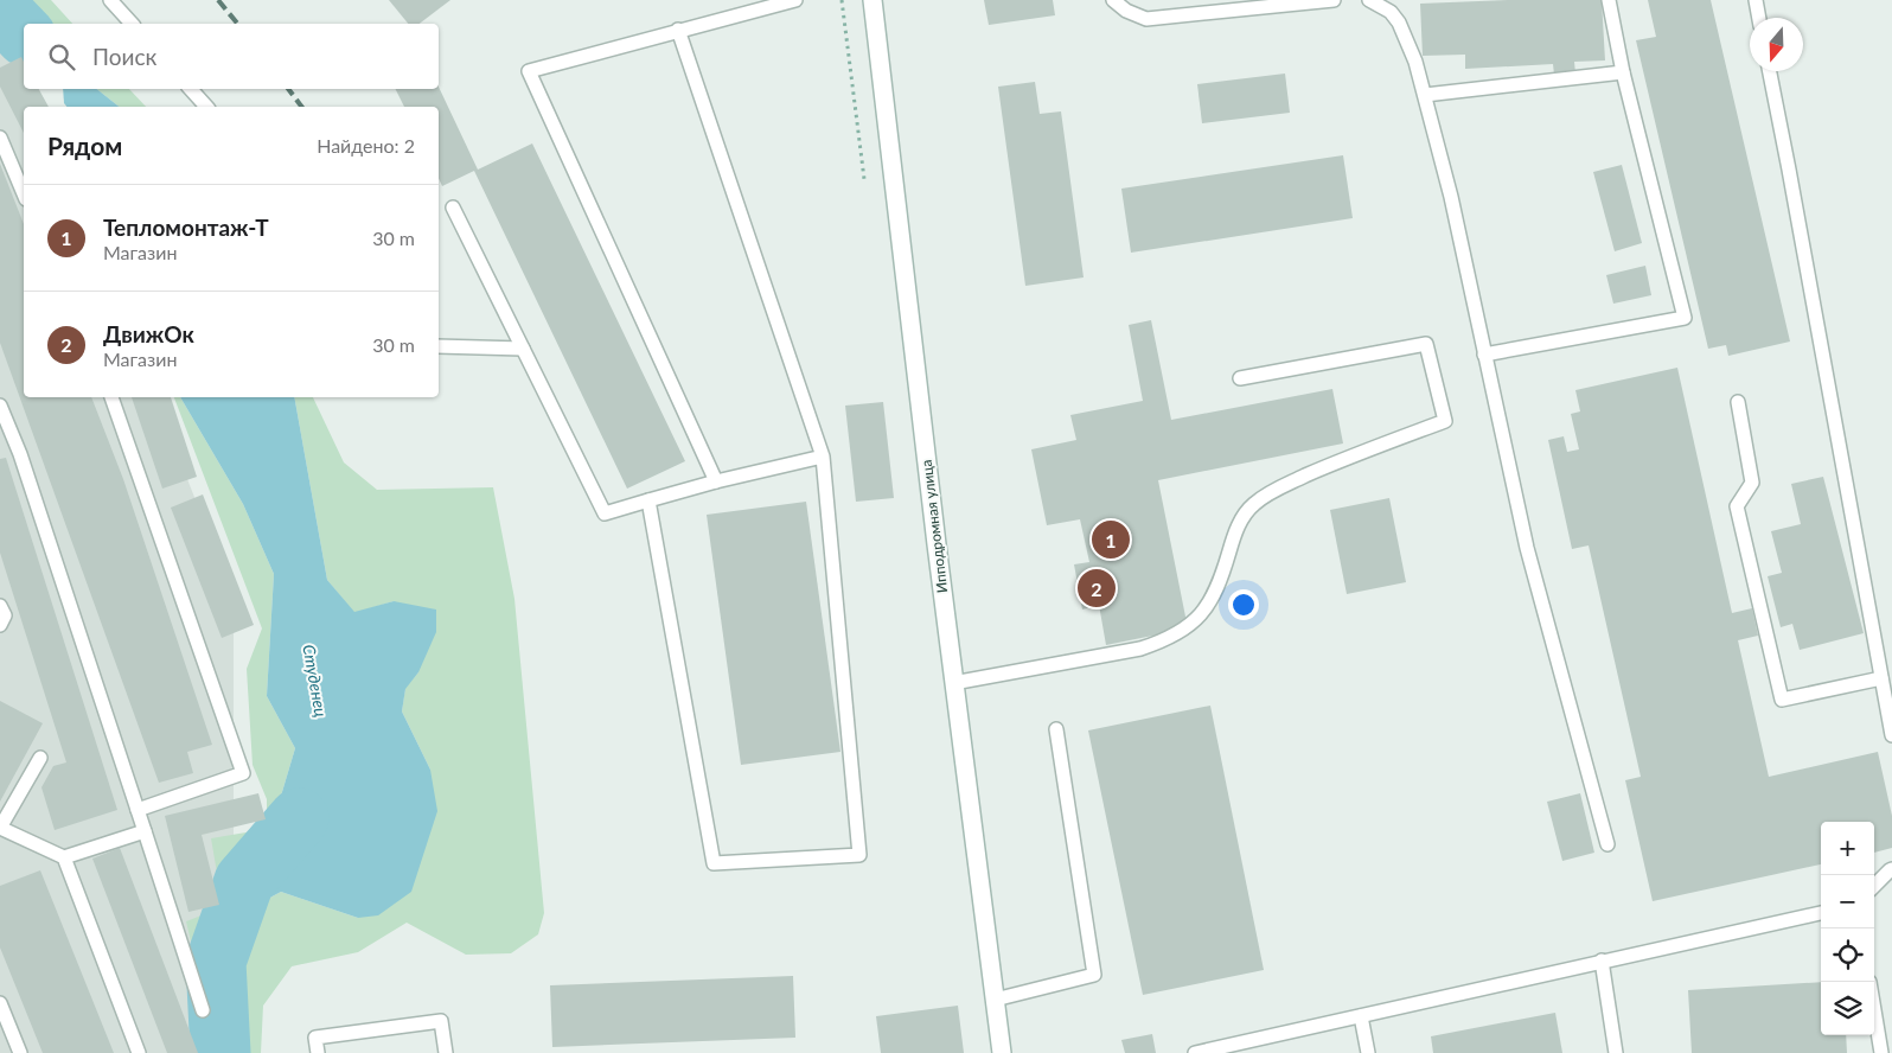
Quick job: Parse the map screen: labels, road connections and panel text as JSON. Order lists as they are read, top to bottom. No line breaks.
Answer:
{"streets":{"main road":["Ипподромная улица"]},"water":["Студенец"],"north":"bottom","page":{"search":"Поиск","heading":["Рядом","Найдено: 2"],"list":[{"mark":"1","name":"Тепломонтаж-Т","note":"Магазин","value":"30 m"},{"mark":"2","name":"ДвижОк","note":"Магазин","value":"30 m"}],"pins":["1","2"],"map_buttons":["+","−"]}}
